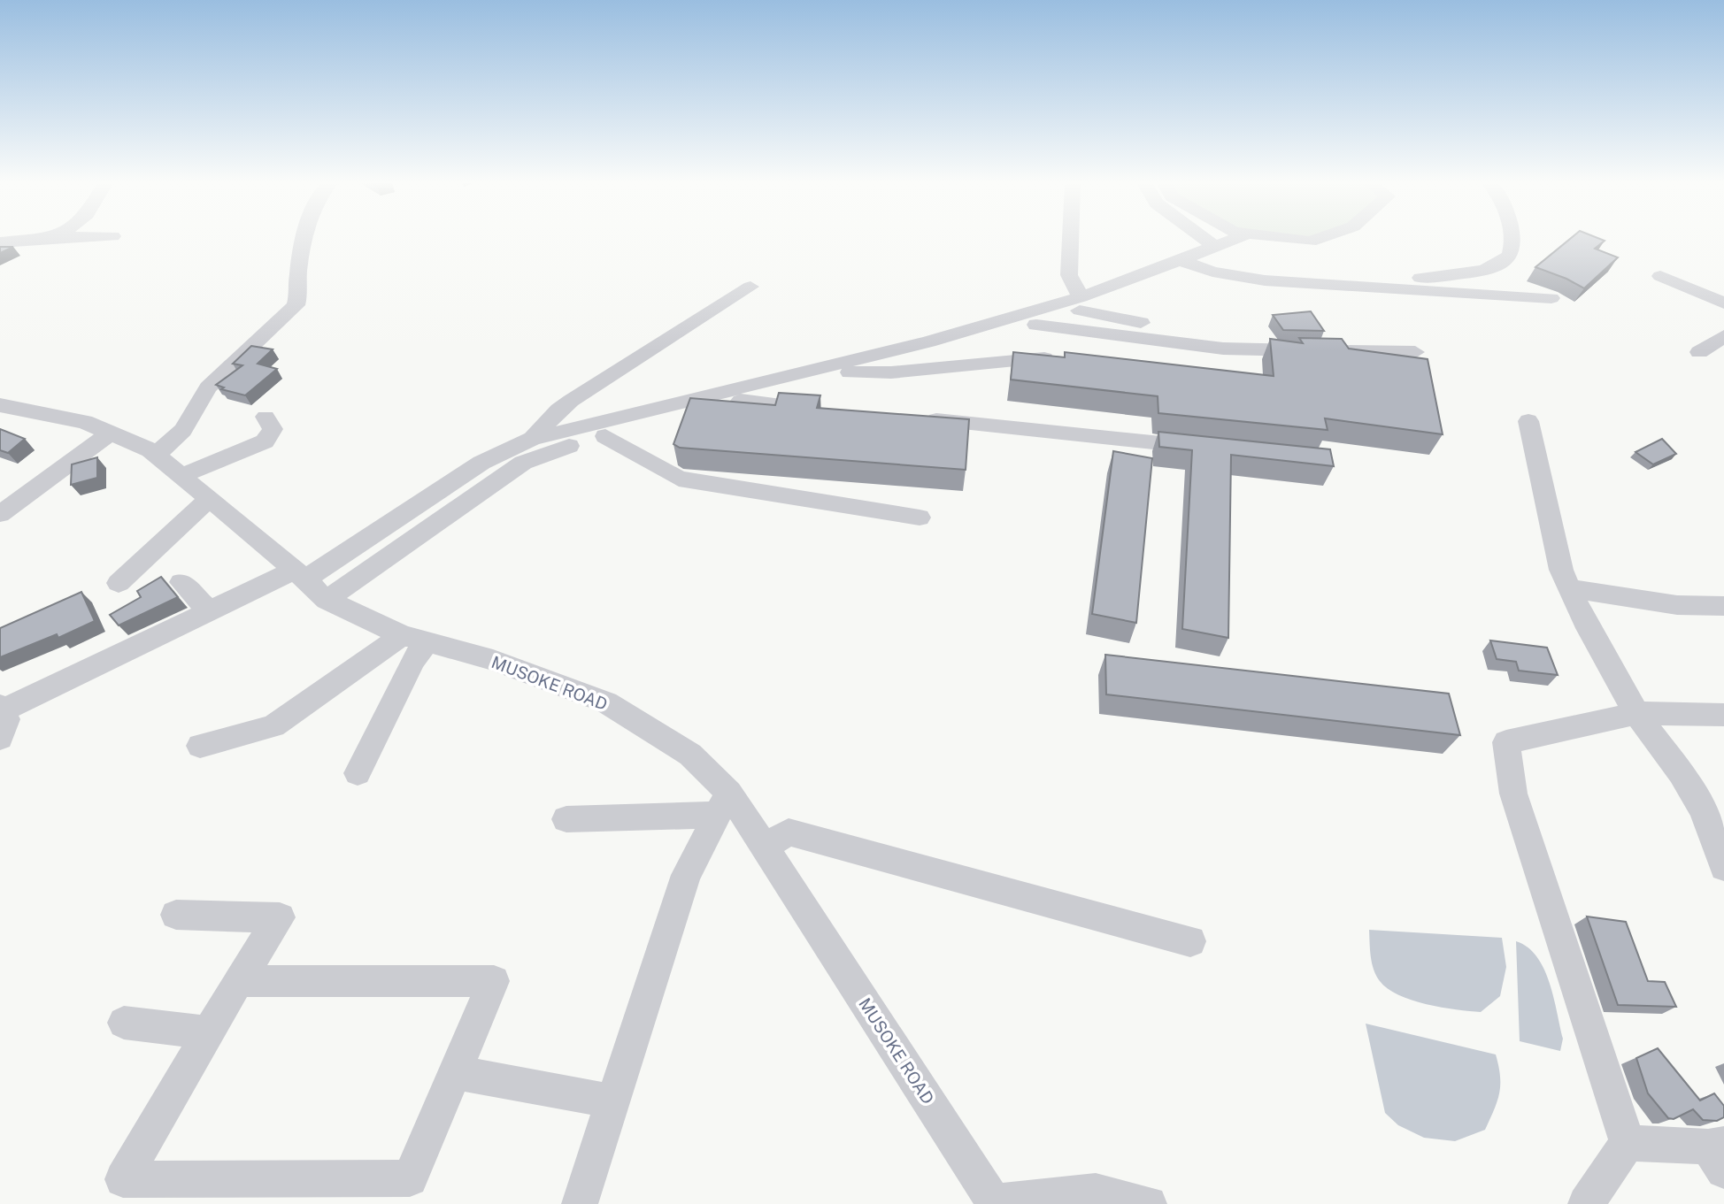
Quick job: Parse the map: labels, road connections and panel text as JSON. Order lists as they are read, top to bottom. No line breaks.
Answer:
{"streets":{"street":["MUSOKE ROAD"]}}
